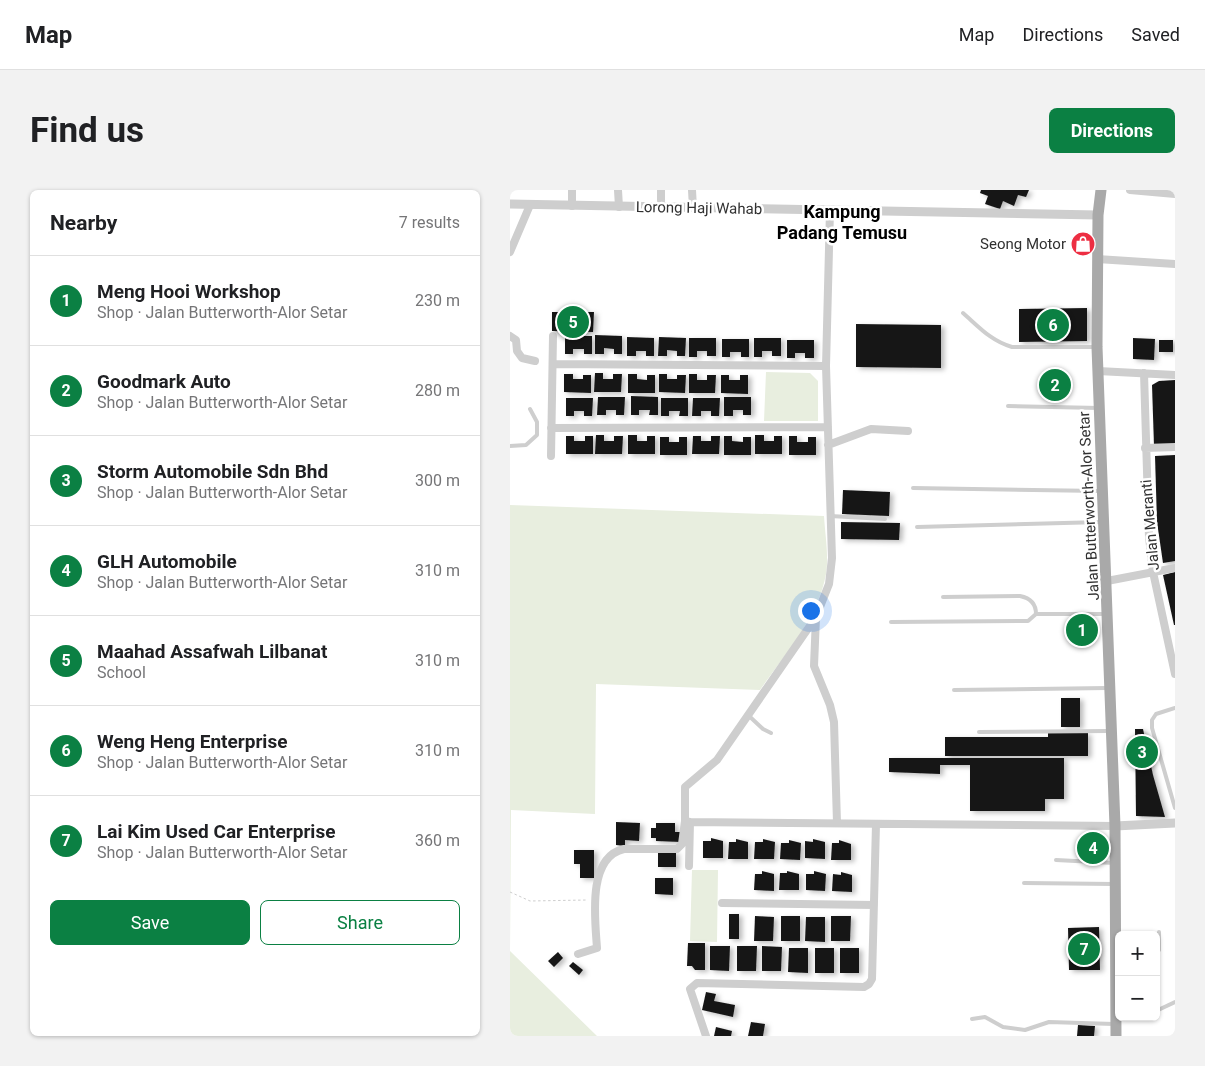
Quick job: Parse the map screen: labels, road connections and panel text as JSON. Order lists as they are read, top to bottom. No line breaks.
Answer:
{"streets":{"main road":["Jalan Butterworth-Alor Setar"],"street":["Lorong Haji Wahab","Jalan Meranti"]},"crossings":[["Lorong Haji Wahab","Jalan Butterworth-Alor Setar"]],"districts":["Kampung Padang Temusu"],"places":{"shop":["Seong Motor"]},"page":{"header":"Map","nav":["Map","Directions","Saved"],"buttons":["Directions",["Save","Share"]],"title":"Find us","heading":["Nearby","7 results"],"list":[{"mark":"1","name":"Meng Hooi Workshop","note":"Shop · Jalan Butterworth-Alor Setar","value":"230 m"},{"mark":"2","name":"Goodmark Auto","note":"Shop · Jalan Butterworth-Alor Setar","value":"280 m"},{"mark":"3","name":"Storm Automobile Sdn Bhd","note":"Shop · Jalan Butterworth-Alor Setar","value":"300 m"},{"mark":"4","name":"GLH Automobile","note":"Shop · Jalan Butterworth-Alor Setar","value":"310 m"},{"mark":"5","name":"Maahad Assafwah Lilbanat","note":"School","value":"310 m"},{"mark":"6","name":"Weng Heng Enterprise","note":"Shop · Jalan Butterworth-Alor Setar","value":"310 m"},{"mark":"7","name":"Lai Kim Used Car Enterprise","note":"Shop · Jalan Butterworth-Alor Setar","value":"360 m"}],"pins":["5","6","2","1","3","4","7"],"map_buttons":["+","−"]}}
